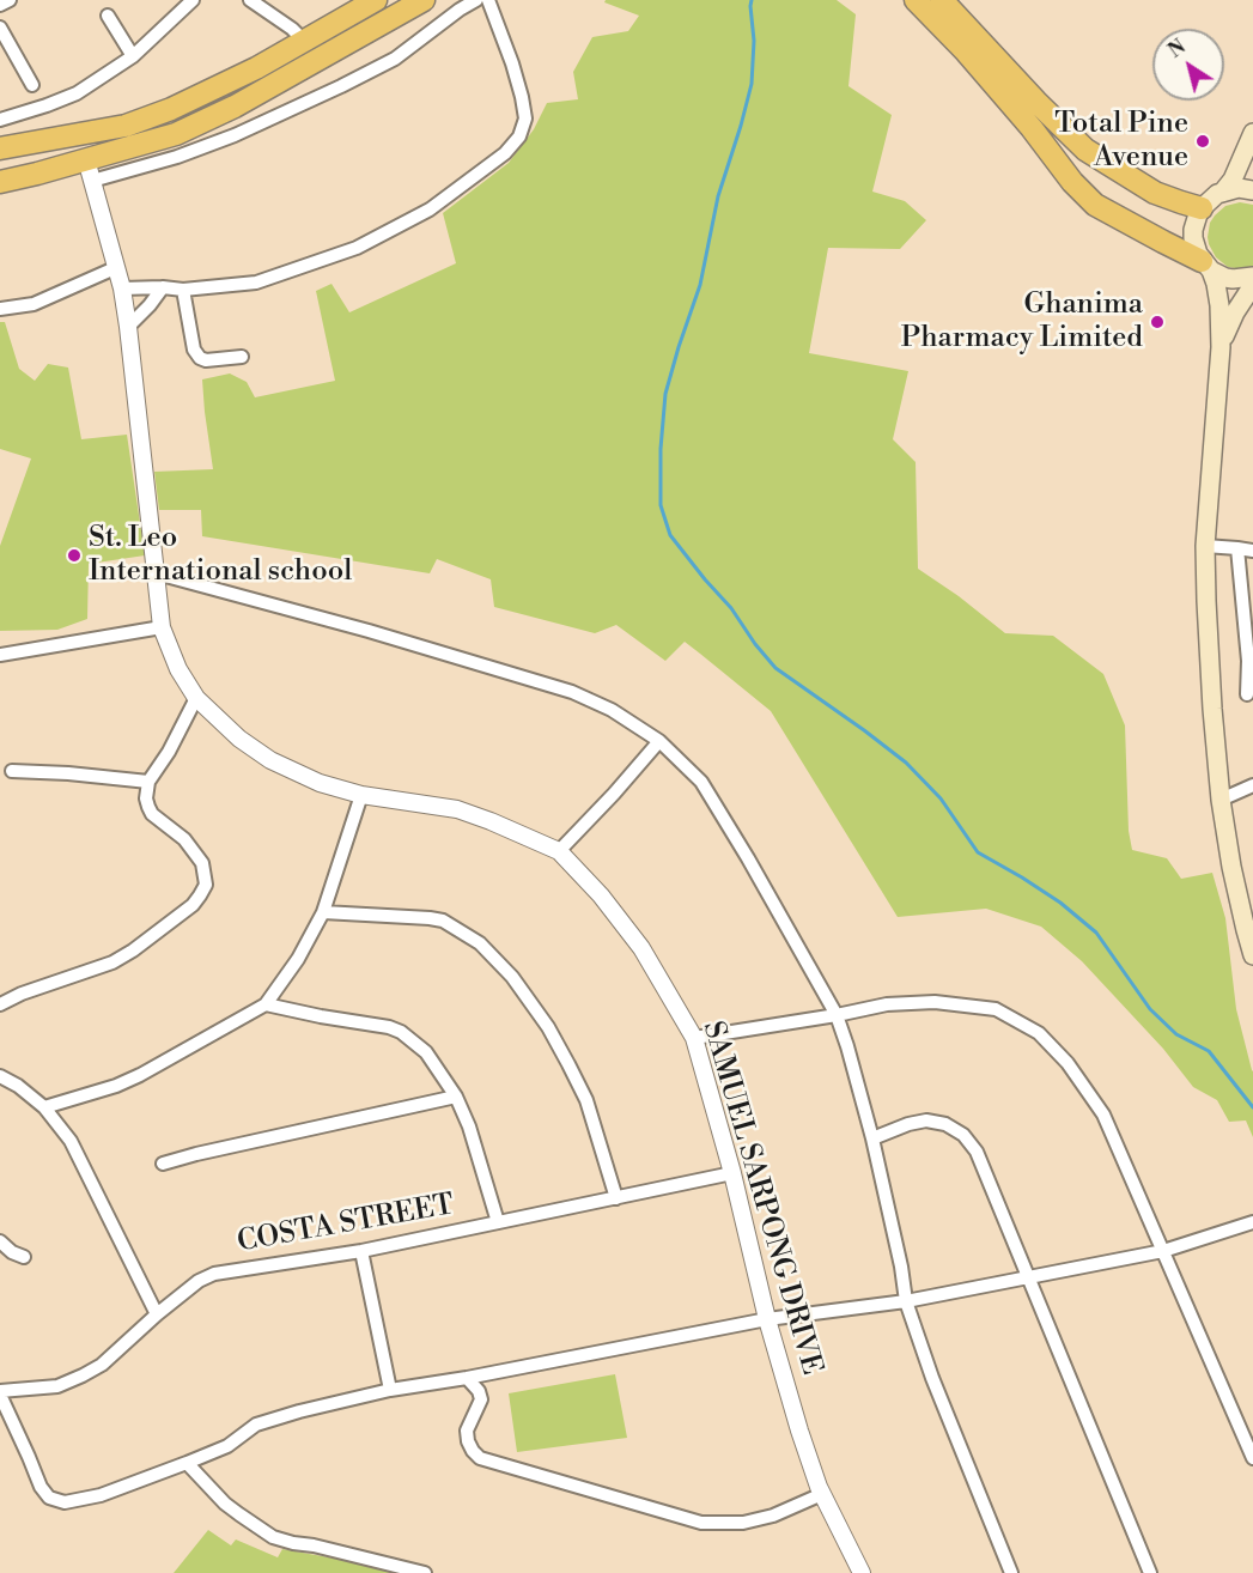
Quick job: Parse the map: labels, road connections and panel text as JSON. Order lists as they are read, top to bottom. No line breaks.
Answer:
{"streets":{"street":["SAMUEL SARPONG DRIVE","COSTA STREET"]},"crossings":[["SAMUEL SARPONG DRIVE","COSTA STREET"]],"places":["Total Pine Avenue","Ghanima Pharmacy Limited","St. Leo International school"],"north":"top left"}
